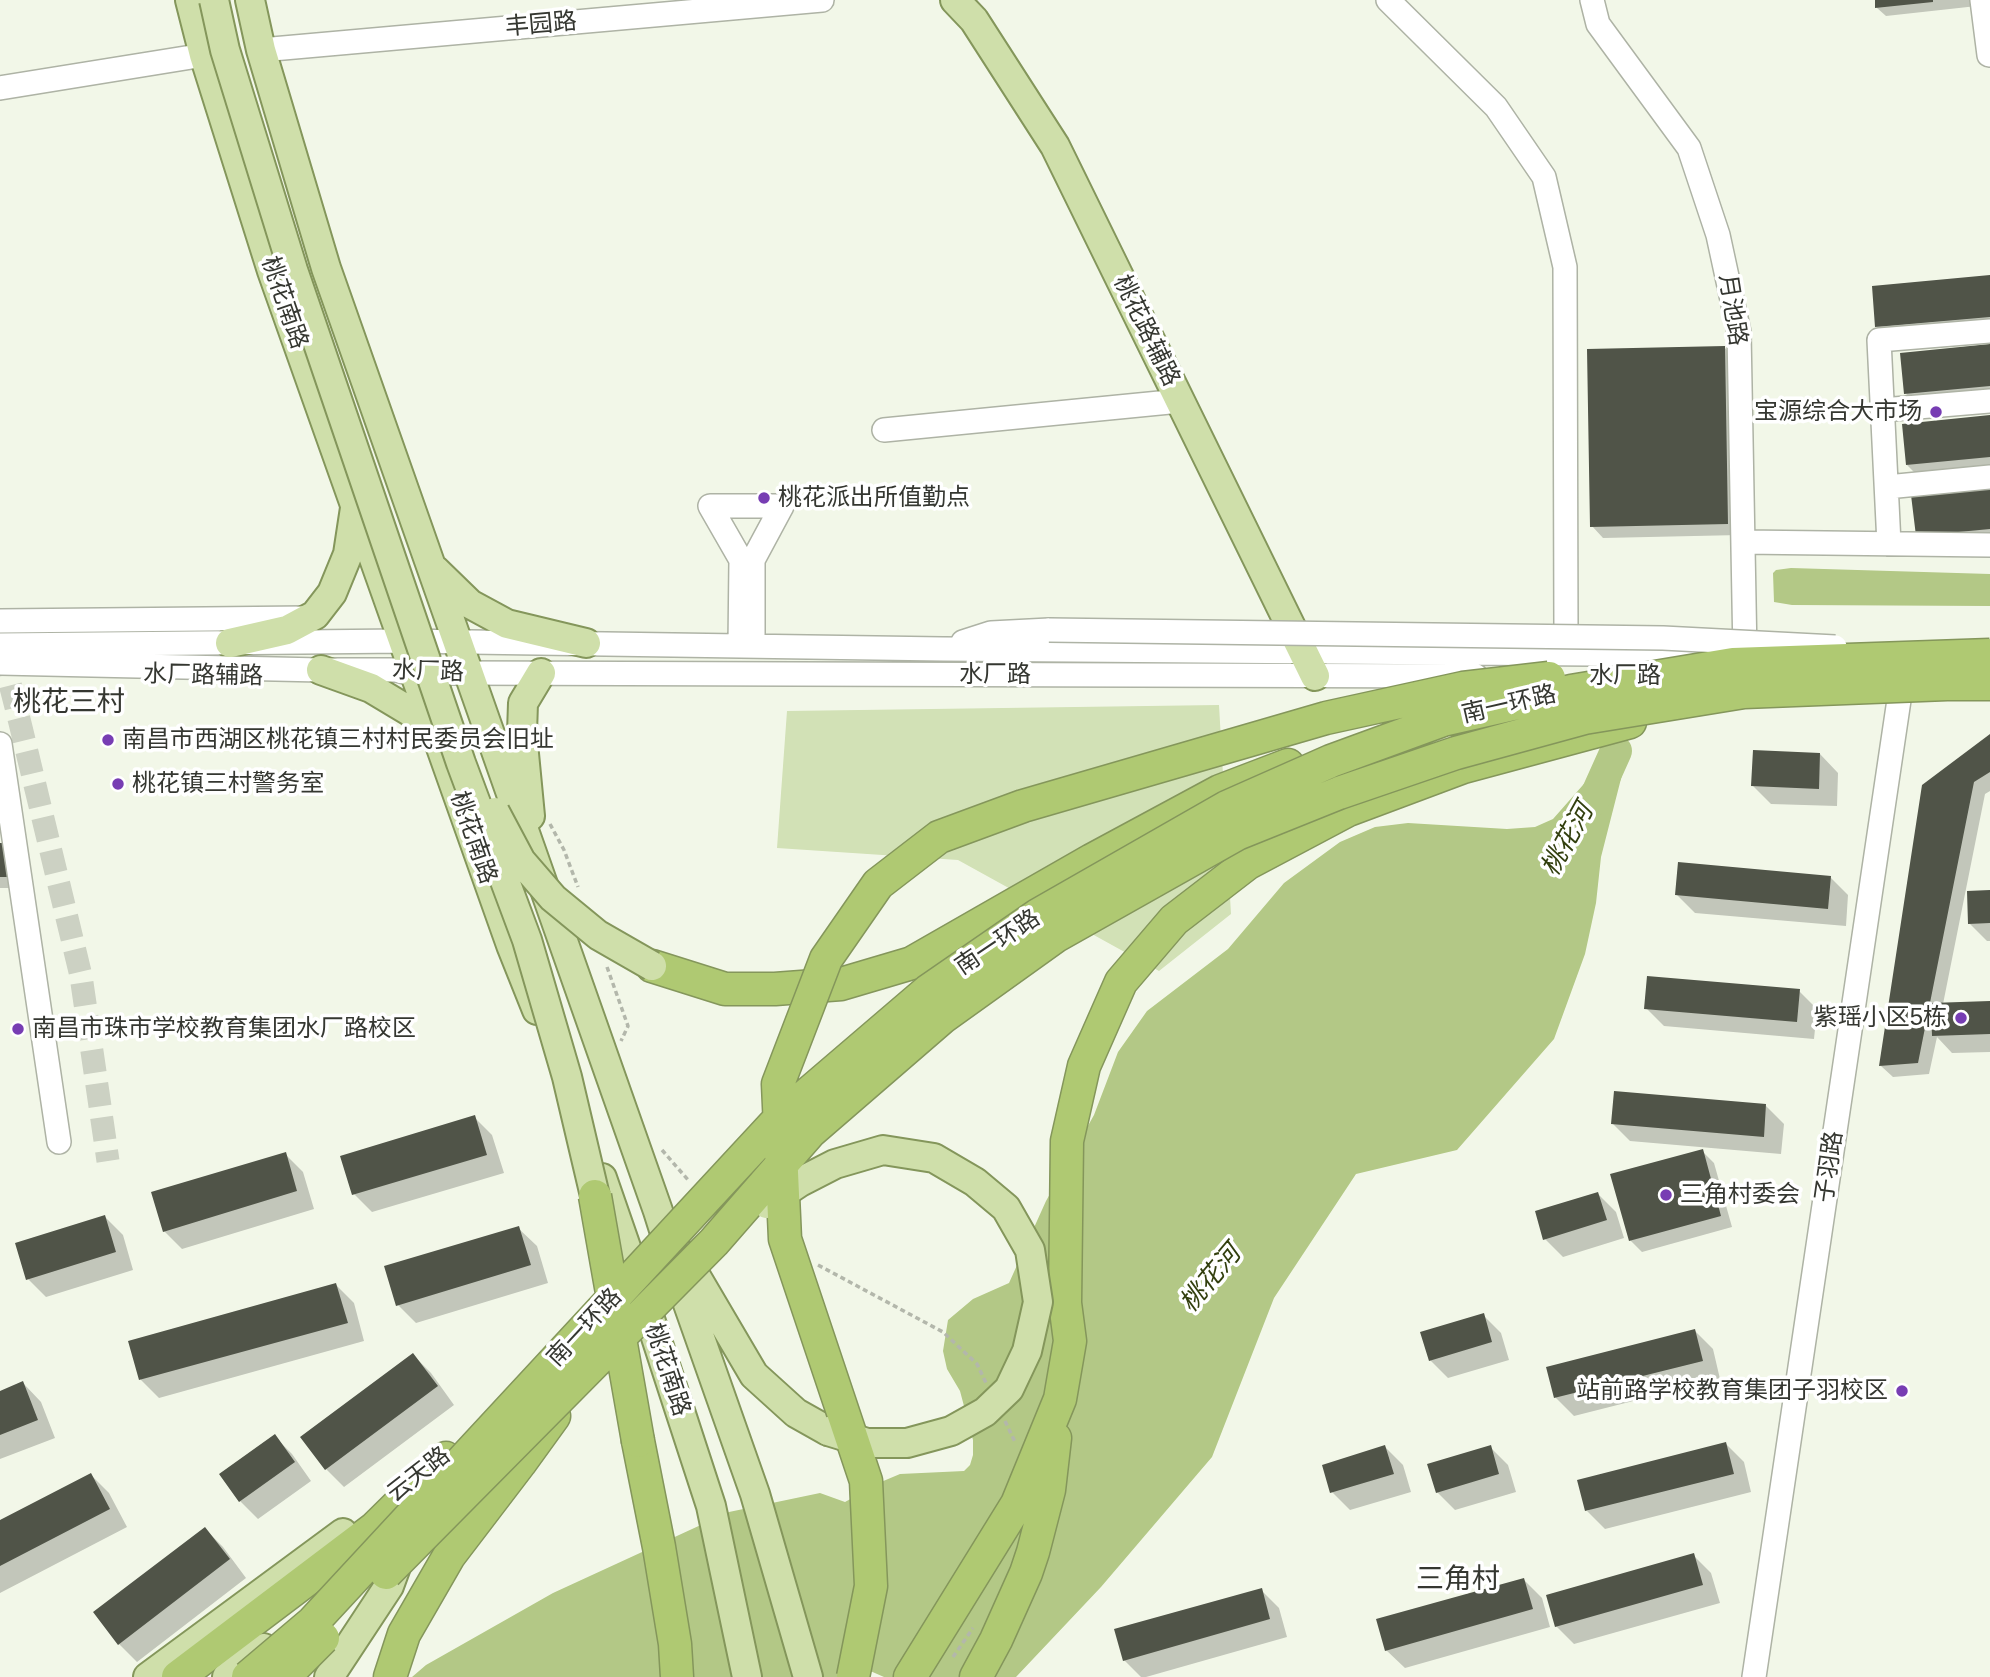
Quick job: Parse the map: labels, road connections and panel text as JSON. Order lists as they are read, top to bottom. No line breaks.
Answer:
{"streets":{"highway":["南一环路"],"main road":["桃花南路","桃花路辅路","云天路"],"street":["丰园路","月池路","水厂路","水厂路辅路","子羽路"]},"crossings":[["丰园路","桃花南路"],["桃花南路","水厂路"],["桃花南路","云天路"],["月池路","水厂路"],["月池路","南一环路"],["桃花路辅路","水厂路"],["水厂路","水厂路辅路"],["水厂路","南一环路"],["水厂路","子羽路"]],"districts":["桃花三村","三角村"],"water":["桃花河"],"places":["宝源综合大市场","桃花派出所值勤点","南昌市西湖区桃花镇三村村民委员会旧址","桃花镇三村警务室","紫瑶小区5栋","南昌市珠市学校教育集团水厂路校区","三角村委会","站前路学校教育集团子羽校区"]}
